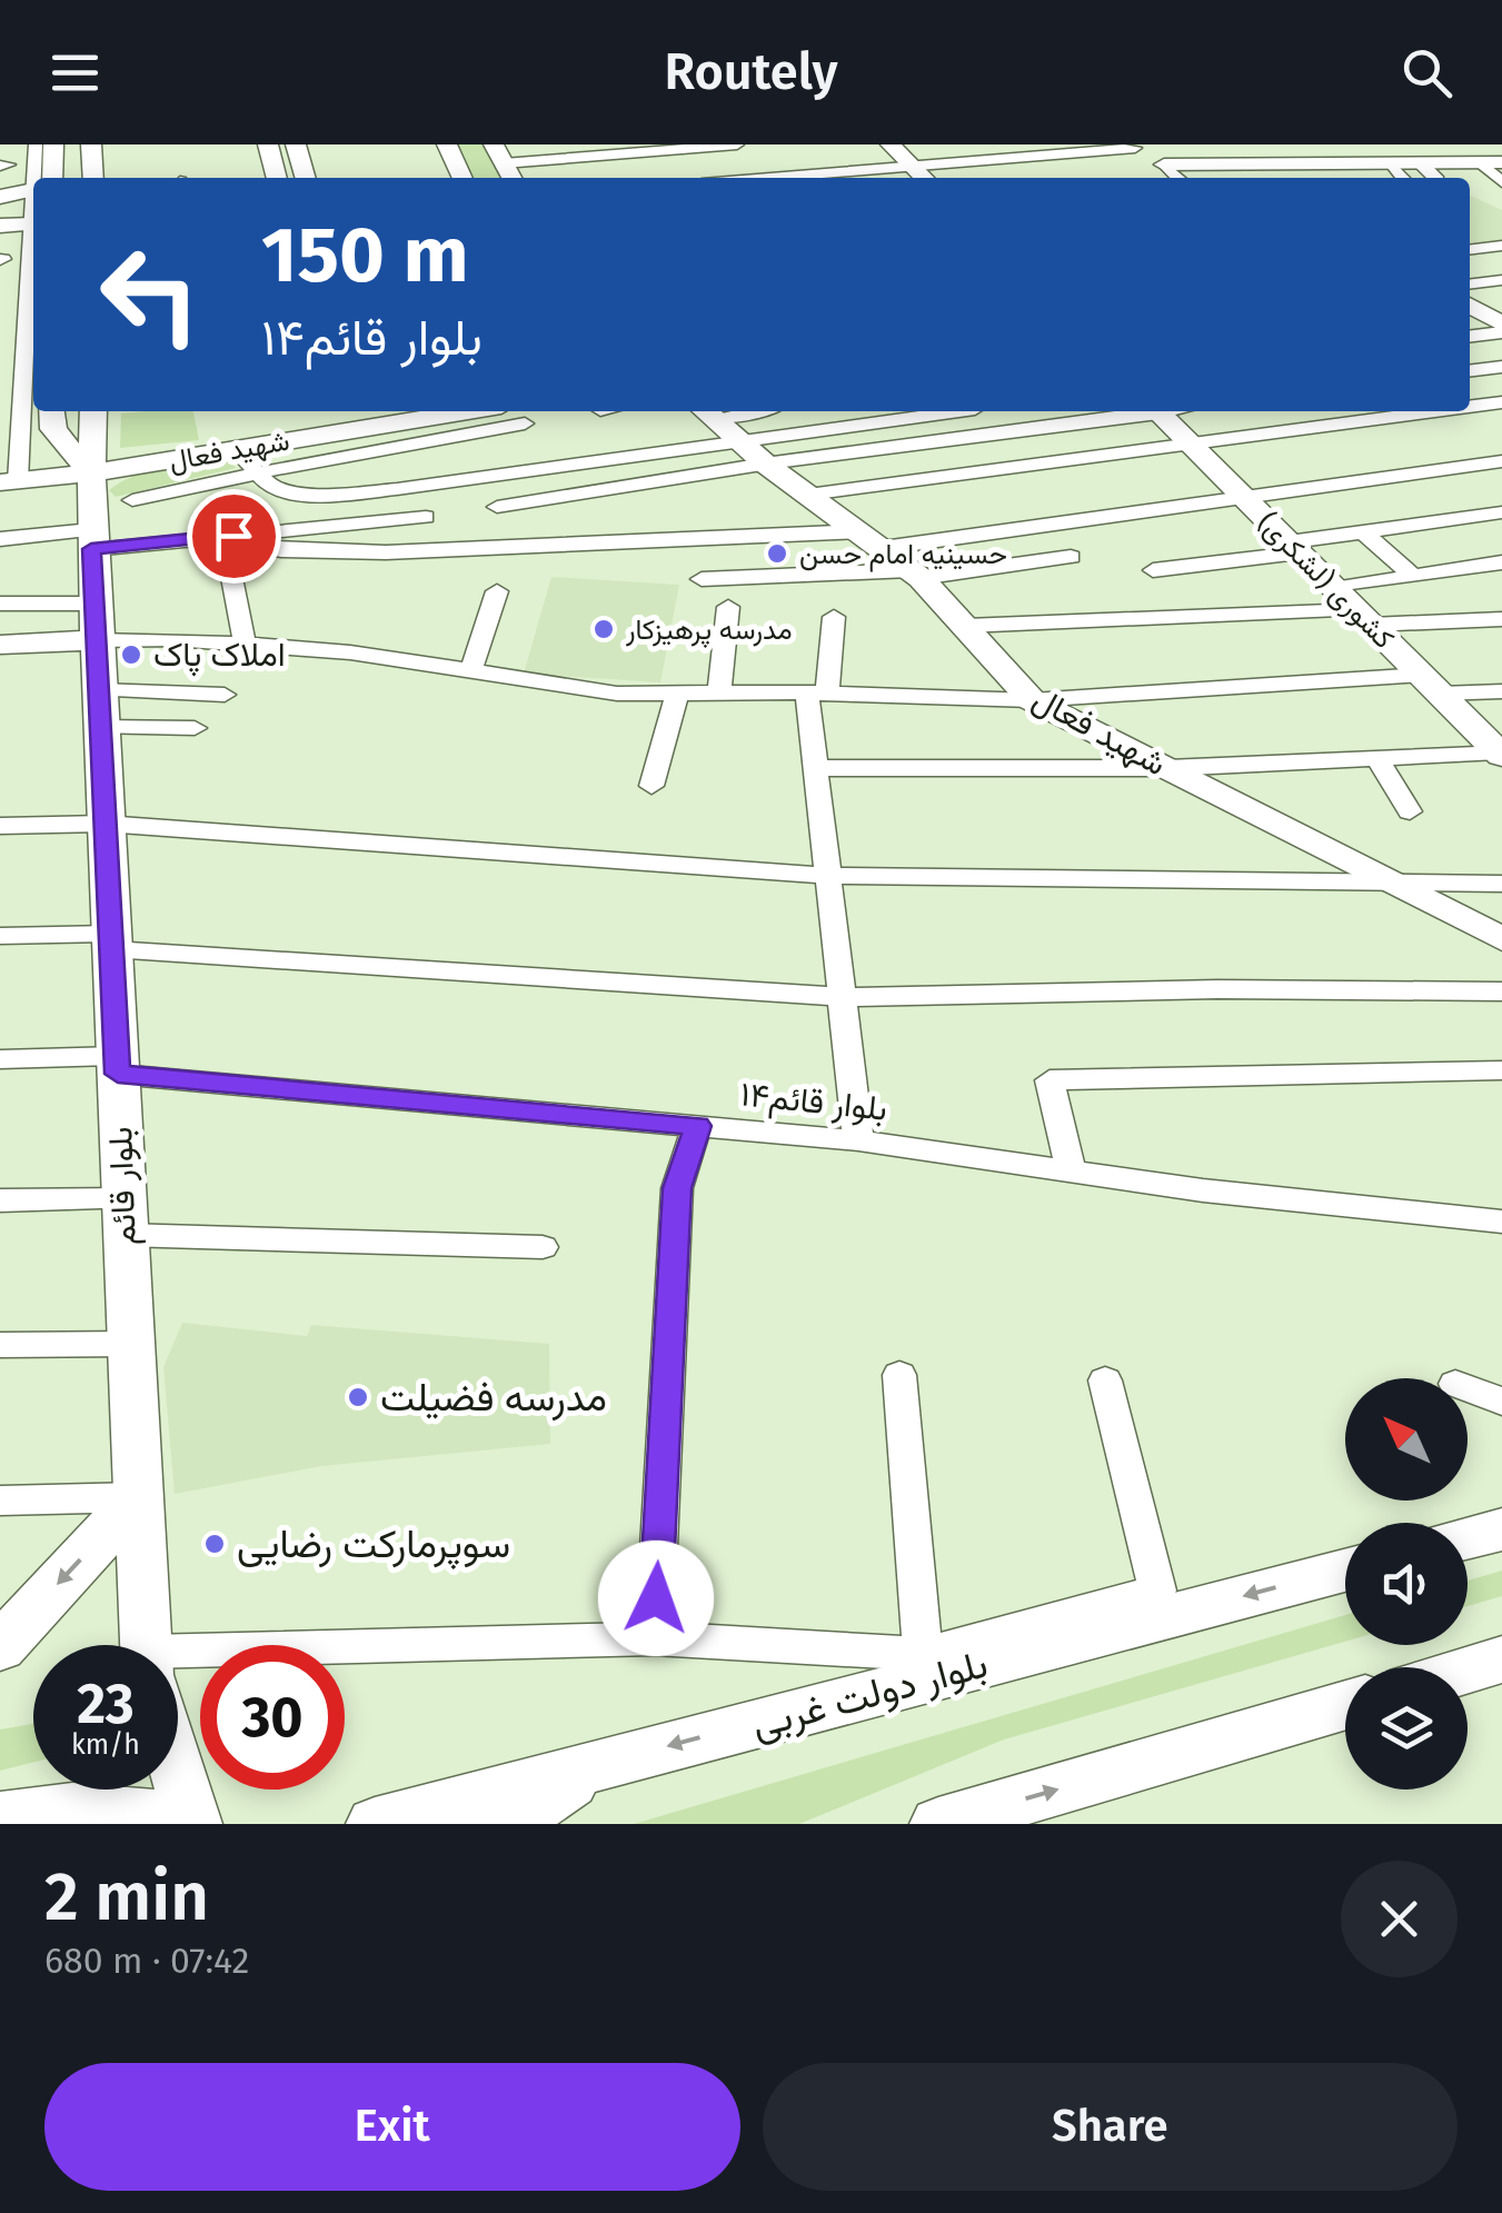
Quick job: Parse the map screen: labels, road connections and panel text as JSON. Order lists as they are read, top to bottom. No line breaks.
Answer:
{"streets":{"main road":["شهید فعال","کشوری (لشکری)","بلوار قائم","بلوار دولت غربی"],"street":["بلوار قائم۱۴"]},"crossings":[["شهید فعال","بلوار قائم"],["بلوار قائم۱۴","بلوار قائم"]],"places":["حسینیه امام حسن","مدرسه پرهیزکار","املاک پاک","مدرسه فضیلت","سوپرمارکت رضایی"],"north":"top left","page":{"header":"Routely","turn":["150 m","بلوار قائم۱۴"],"speed":"23 km/h","limit":"30","heading":["2 min","680 m · 07:42"],"buttons":["Exit","Share"]}}
